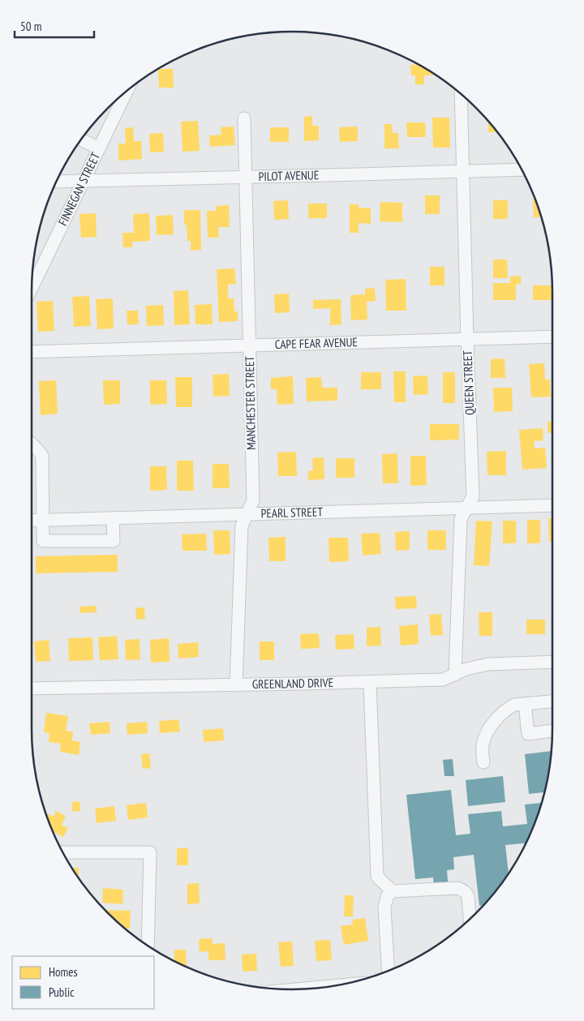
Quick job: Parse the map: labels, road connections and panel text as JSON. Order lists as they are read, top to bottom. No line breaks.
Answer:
{"streets":{"street":["PILOT AVENUE","FINNEGAN STREET","CAPE FEAR AVENUE","QUEEN STREET","MANCHESTER STREET","PEARL STREET","GREENLAND DRIVE"]},"crossings":[["PILOT AVENUE","FINNEGAN STREET"],["PILOT AVENUE","QUEEN STREET"],["PILOT AVENUE","MANCHESTER STREET"],["CAPE FEAR AVENUE","QUEEN STREET"],["CAPE FEAR AVENUE","MANCHESTER STREET"],["QUEEN STREET","PEARL STREET"],["QUEEN STREET","GREENLAND DRIVE"],["MANCHESTER STREET","PEARL STREET"],["MANCHESTER STREET","GREENLAND DRIVE"]],"legend":["Homes","Public"],"scale_bar":"50 m"}
